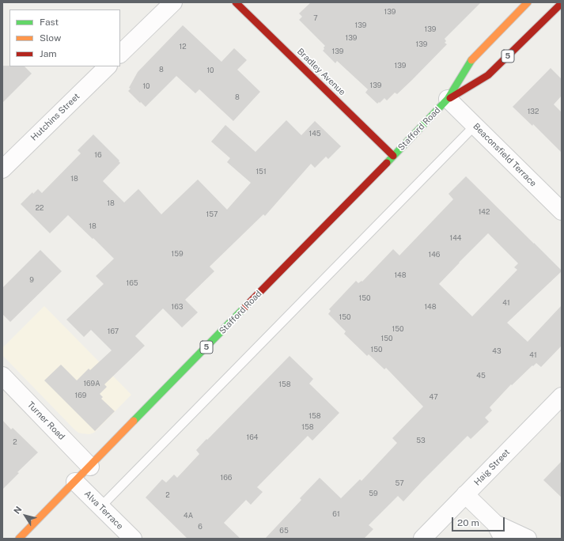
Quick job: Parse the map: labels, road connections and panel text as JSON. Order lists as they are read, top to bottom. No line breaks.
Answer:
{"streets":{"main road":["5","Bradley Avenue","Stafford Road"],"street":["Hutchins Street","Beaconsfield Terrace","Turner Road","Haig Street","Alva Terrace"]},"crossings":[["Bradley Avenue","Stafford Road"],["Stafford Road","Beaconsfield Terrace"],["Stafford Road","Turner Road"],["Stafford Road","Alva Terrace"]],"house_numbers":["139","7","139","139","139","139","12","139","139","8","10","139","10","8","132","145","16","151","18","18","22","142","157","18","144","159","146","148","9","165","150","41","163","148","150","150","167","150","150","43","41","45","169A","158","169","47","158","158","164","53","2","166","57","59","2","61","4A","6","65"],"legend":["Fast","Slow","Jam"],"scale_bar":"20 m","north":"top left"}
